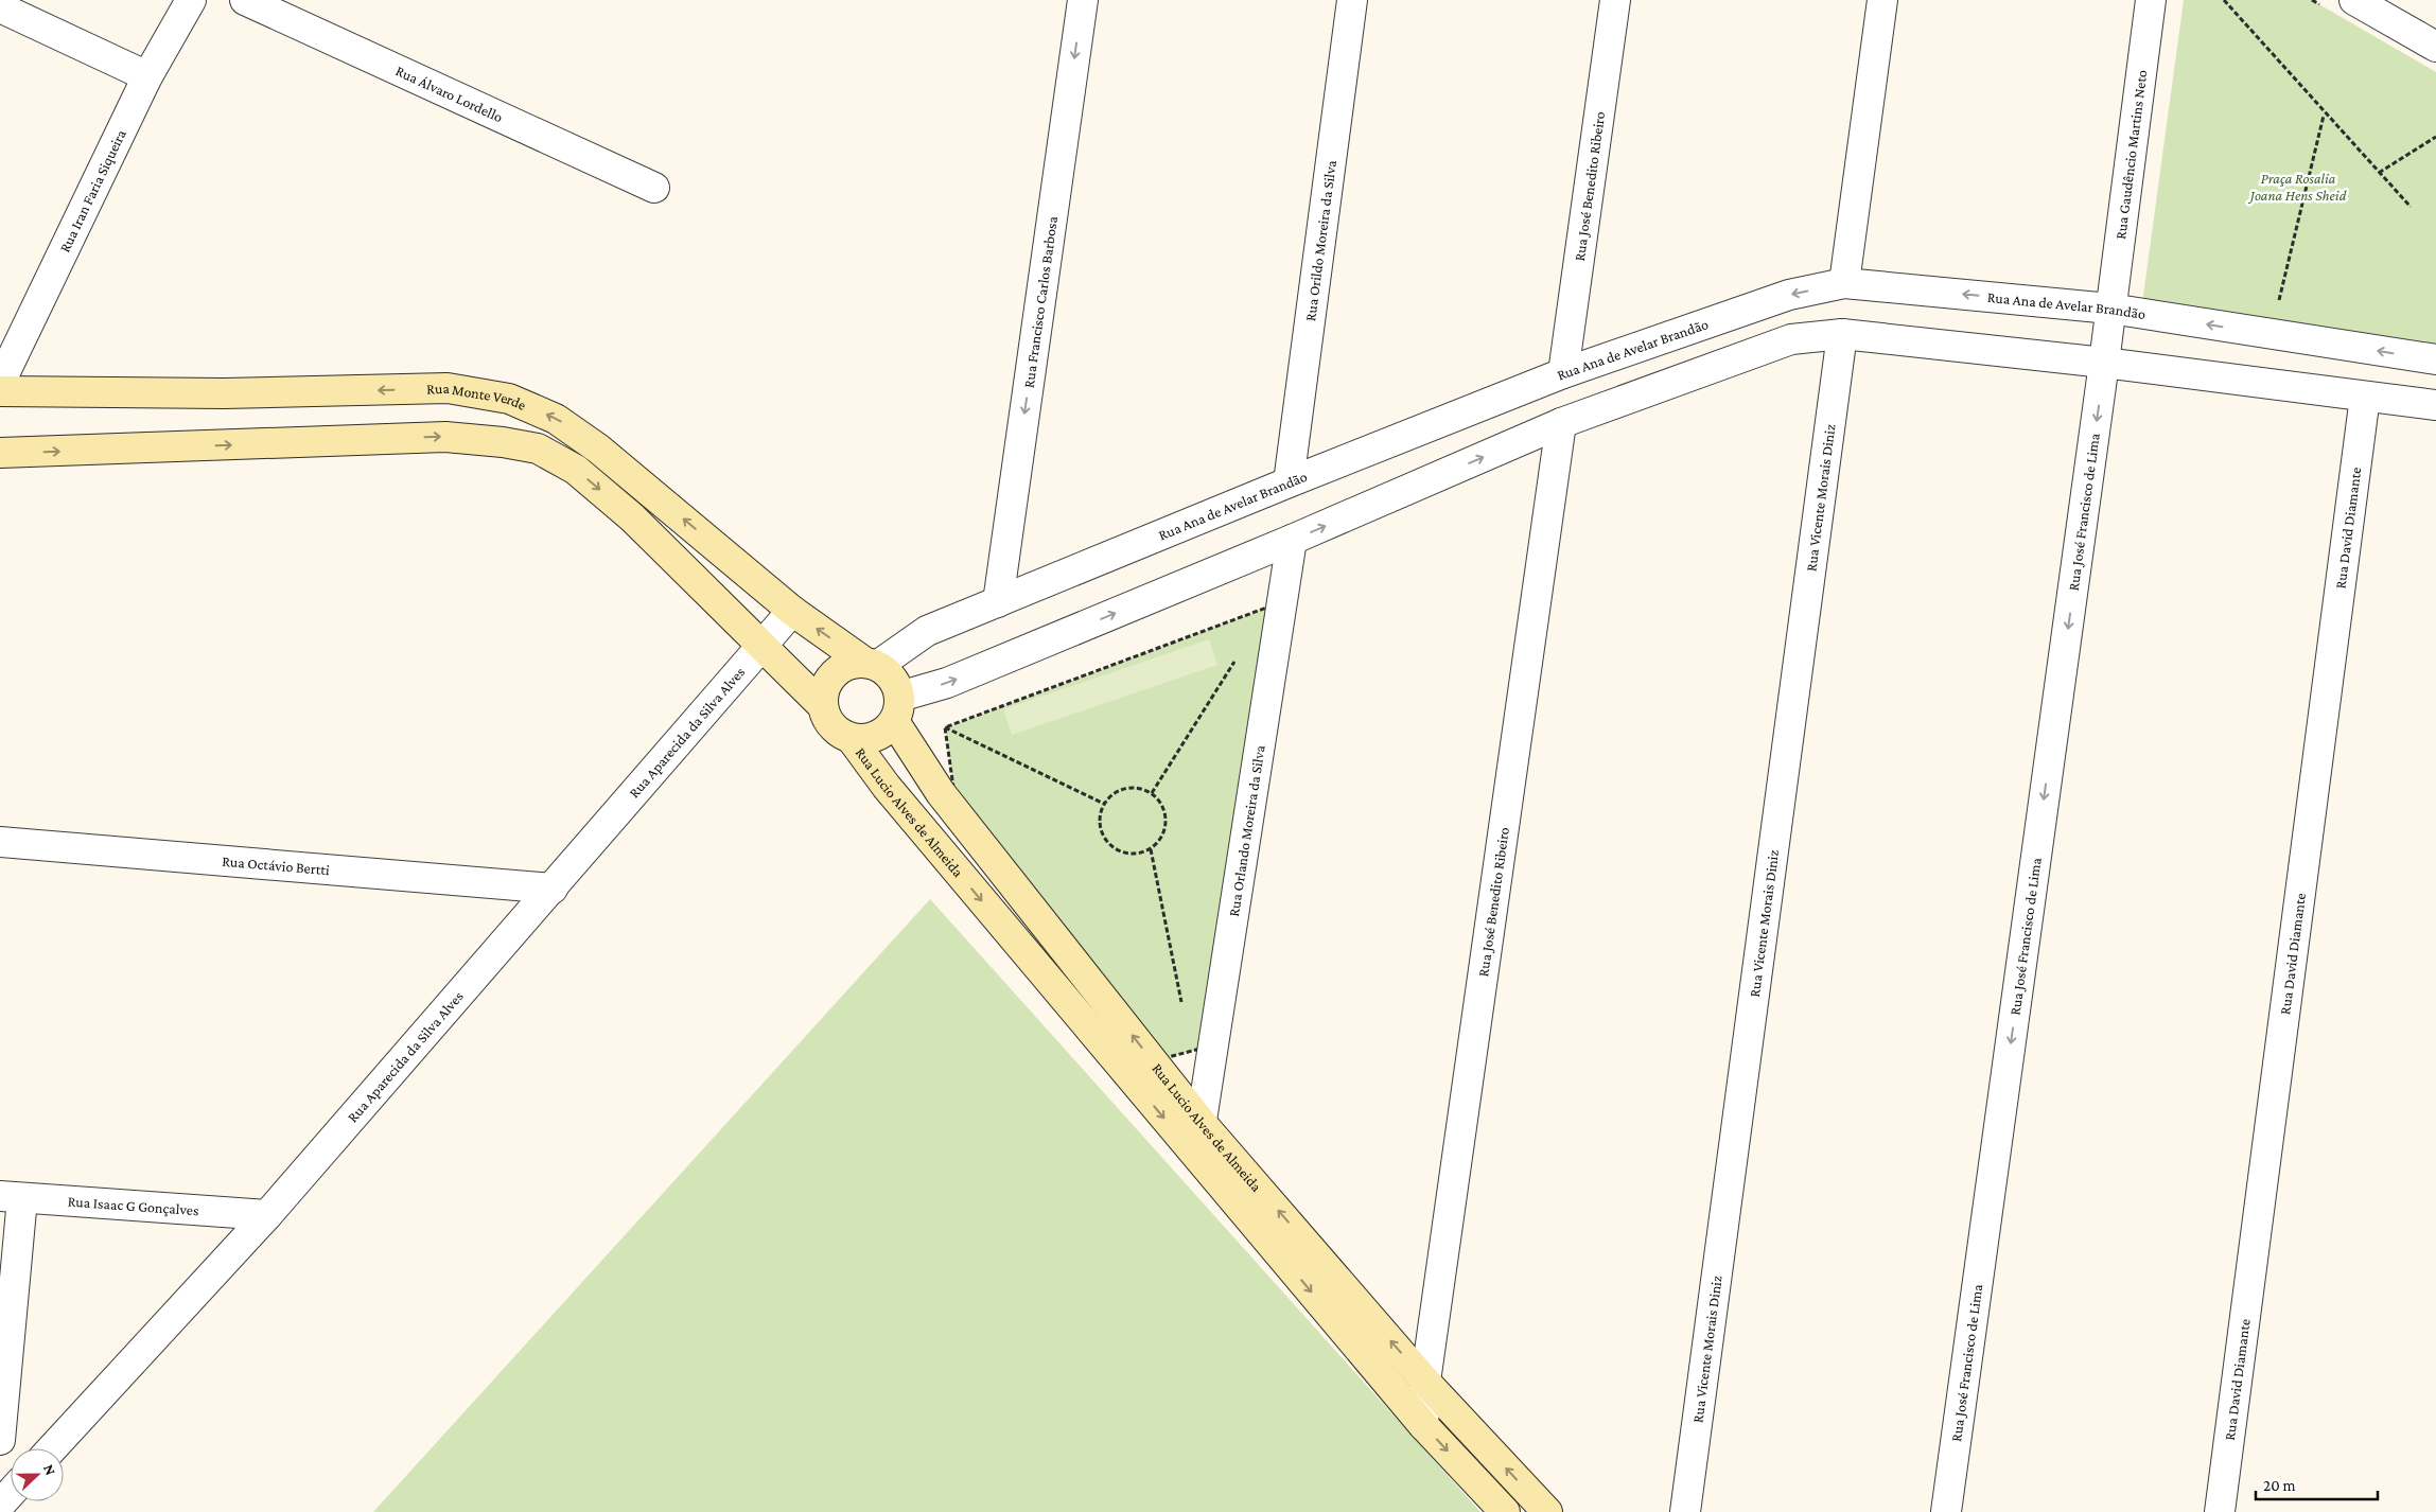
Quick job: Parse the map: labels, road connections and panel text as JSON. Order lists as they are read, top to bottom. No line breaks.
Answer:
{"streets":{"street":["Rua Álvaro Lordello","Rua Gaudêncio Martins Neto","Rua José Benedito Ribeiro","Rua Iran Faria Siqueira","Rua Orildo Moreira da Silva","Rua Francisco Carlos Barbosa","Rua Ana de Avelar Brandão","Rua Monte Verde","Rua Vicente Morais Diniz","Rua José Francisco de Lima","Rua David Diamante","Rua Aparecida da Silva Alves","Rua Lucio Alves de Almeida","Rua Orlando Moreira da Silva","Rua Octávio Bertti","Rua Isaac G Gonçalves"]},"crossings":[["Rua Gaudêncio Martins Neto","Rua Ana de Avelar Brandão"],["Rua Gaudêncio Martins Neto","Rua José Francisco de Lima"],["Rua José Benedito Ribeiro","Rua Ana de Avelar Brandão"],["Rua José Benedito Ribeiro","Rua Lucio Alves de Almeida"],["Rua Orildo Moreira da Silva","Rua Ana de Avelar Brandão"],["Rua Francisco Carlos Barbosa","Rua Ana de Avelar Brandão"],["Rua Ana de Avelar Brandão","Rua Monte Verde"],["Rua Ana de Avelar Brandão","Rua Lucio Alves de Almeida"],["Rua Monte Verde","Rua Aparecida da Silva Alves"],["Rua Monte Verde","Rua Lucio Alves de Almeida"],["Rua Aparecida da Silva Alves","Rua Octávio Bertti"],["Rua Aparecida da Silva Alves","Rua Isaac G Gonçalves"],["Rua Lucio Alves de Almeida","Rua Orlando Moreira da Silva"]],"one_way":["Rua Francisco Carlos Barbosa","Rua José Francisco de Lima"],"parks":["Praça Rosalia Joana Hens Sheid"],"scale_bar":"20 m","north":"right"}
